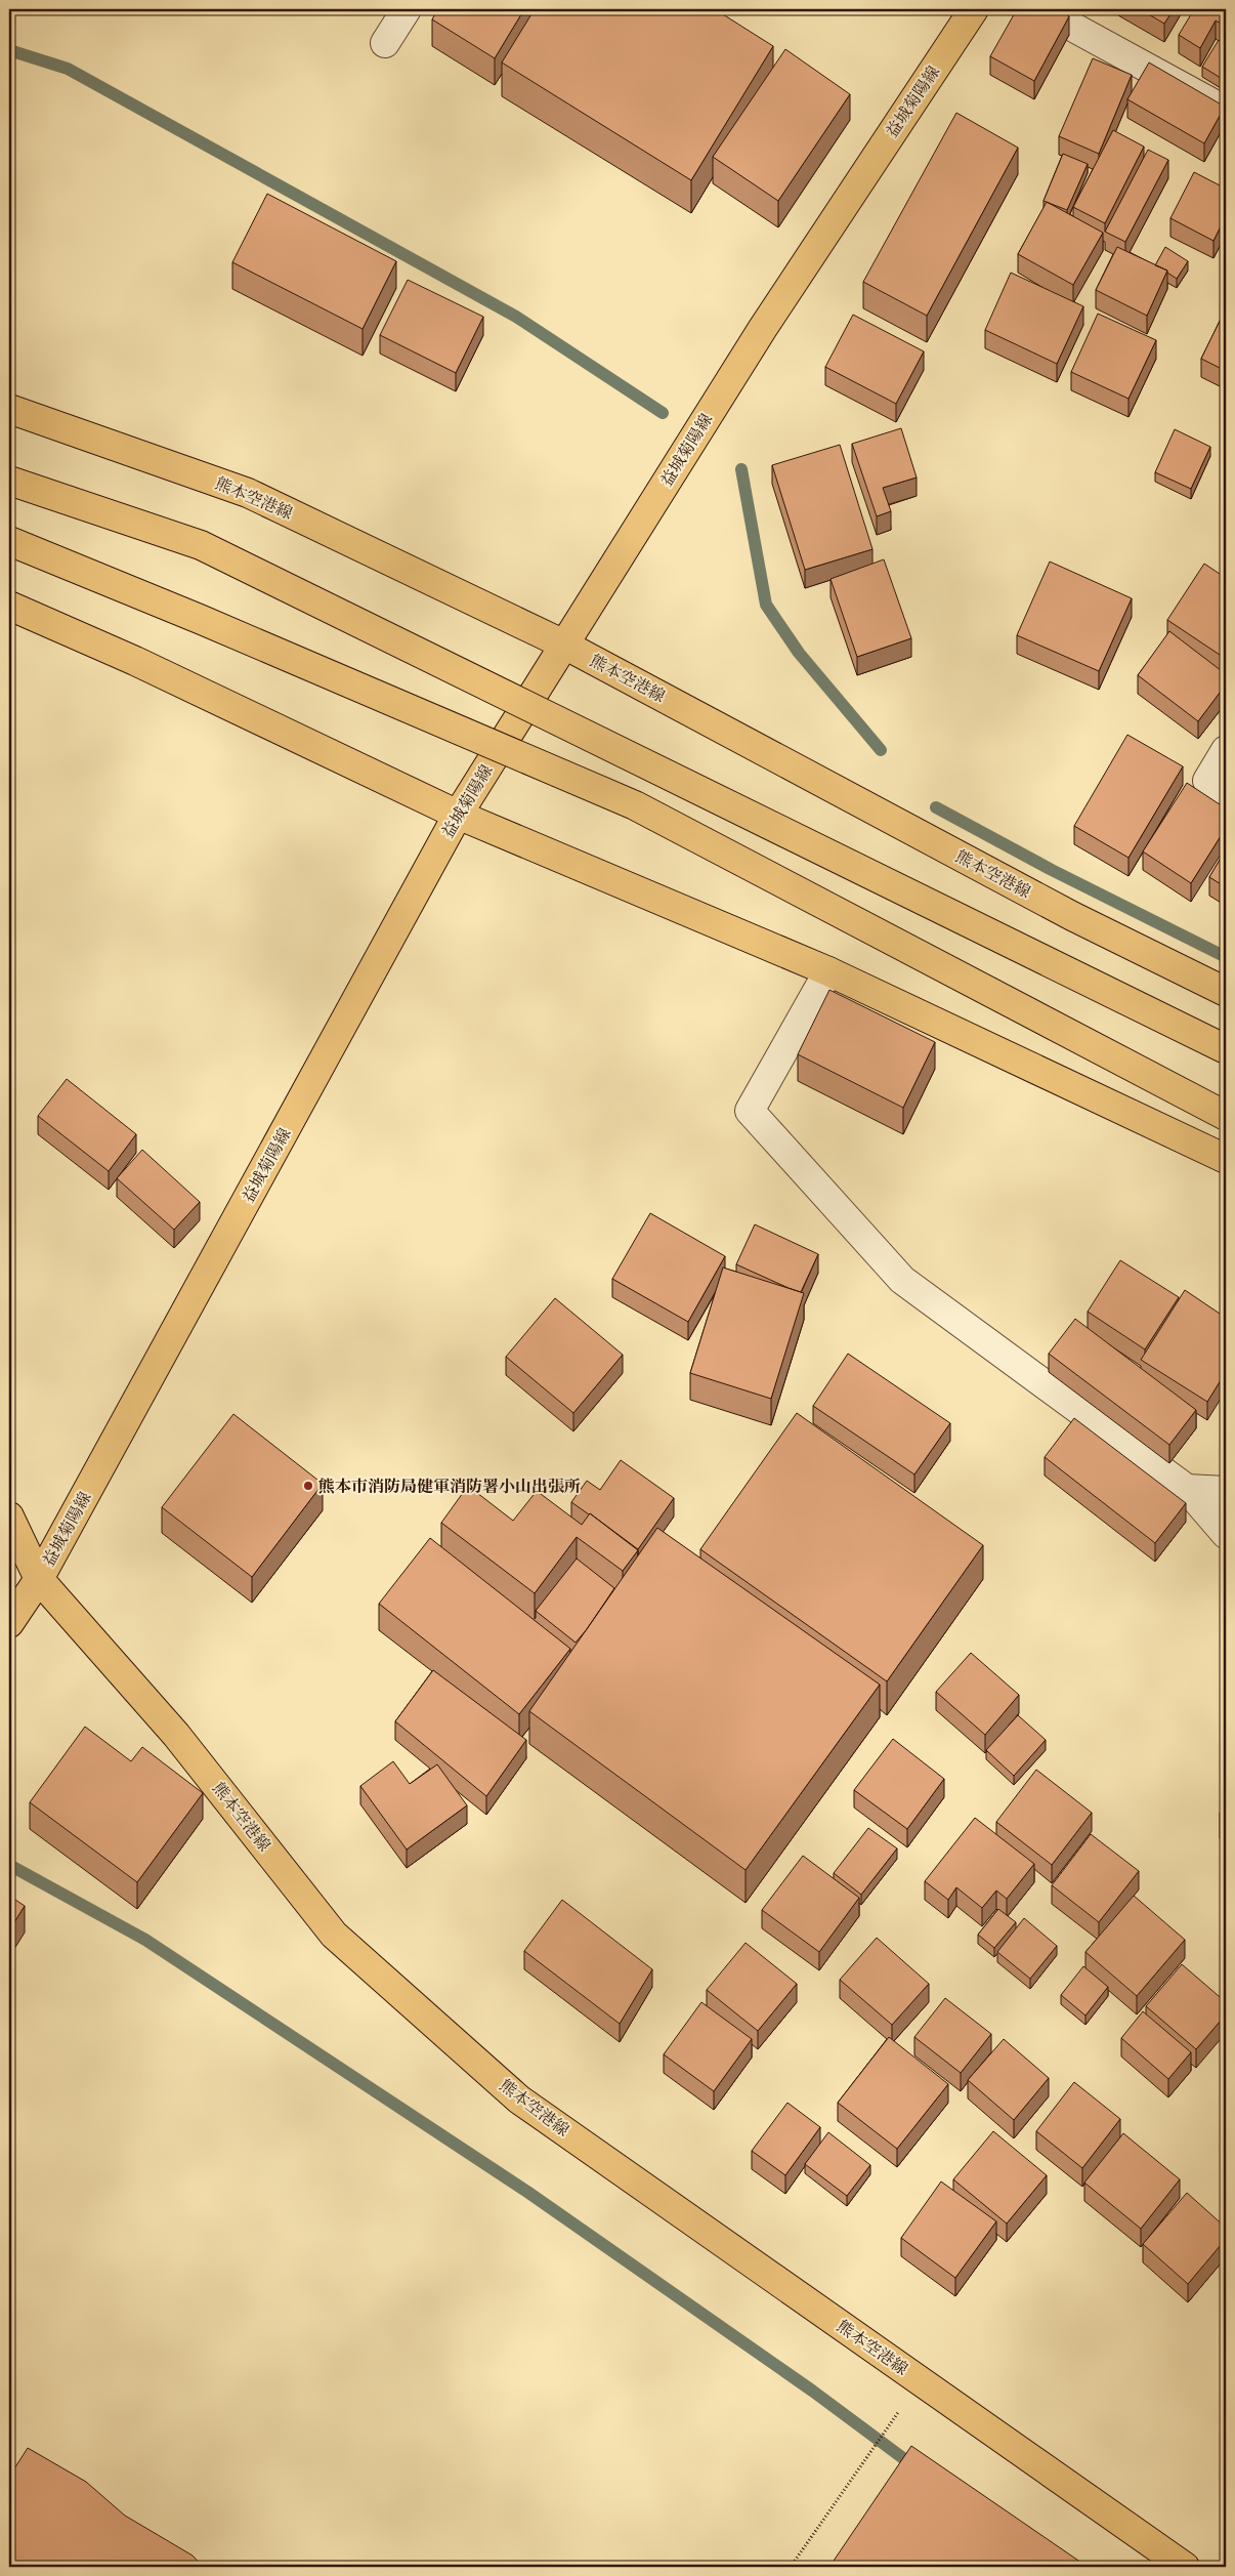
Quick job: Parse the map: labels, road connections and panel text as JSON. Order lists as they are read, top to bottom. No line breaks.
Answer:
{"streets":{"main road":["益城菊陽線","熊本空港線"]},"crossings":[["益城菊陽線","熊本空港線"]],"places":["熊本市消防局健軍消防署小山出張所"]}
